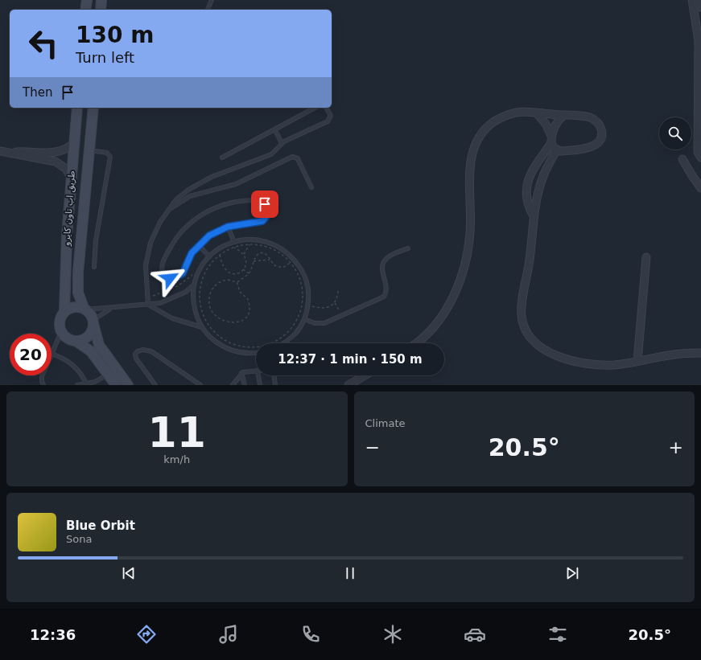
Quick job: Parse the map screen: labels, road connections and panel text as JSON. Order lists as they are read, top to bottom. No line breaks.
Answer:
{"streets":{"street":["طريق اب تاون كايرو"]},"page":{"turn":["130 m","Turn left"],"then":"Then","limit":"20","trip":"12:37 · 1 min · 150 m","tile":[["11","km/h"],"Climate"],"heat":["−","20.5°","+"],"song":["Blue Orbit","Sona"],"tabs":["12:36","20.5°"]}}
